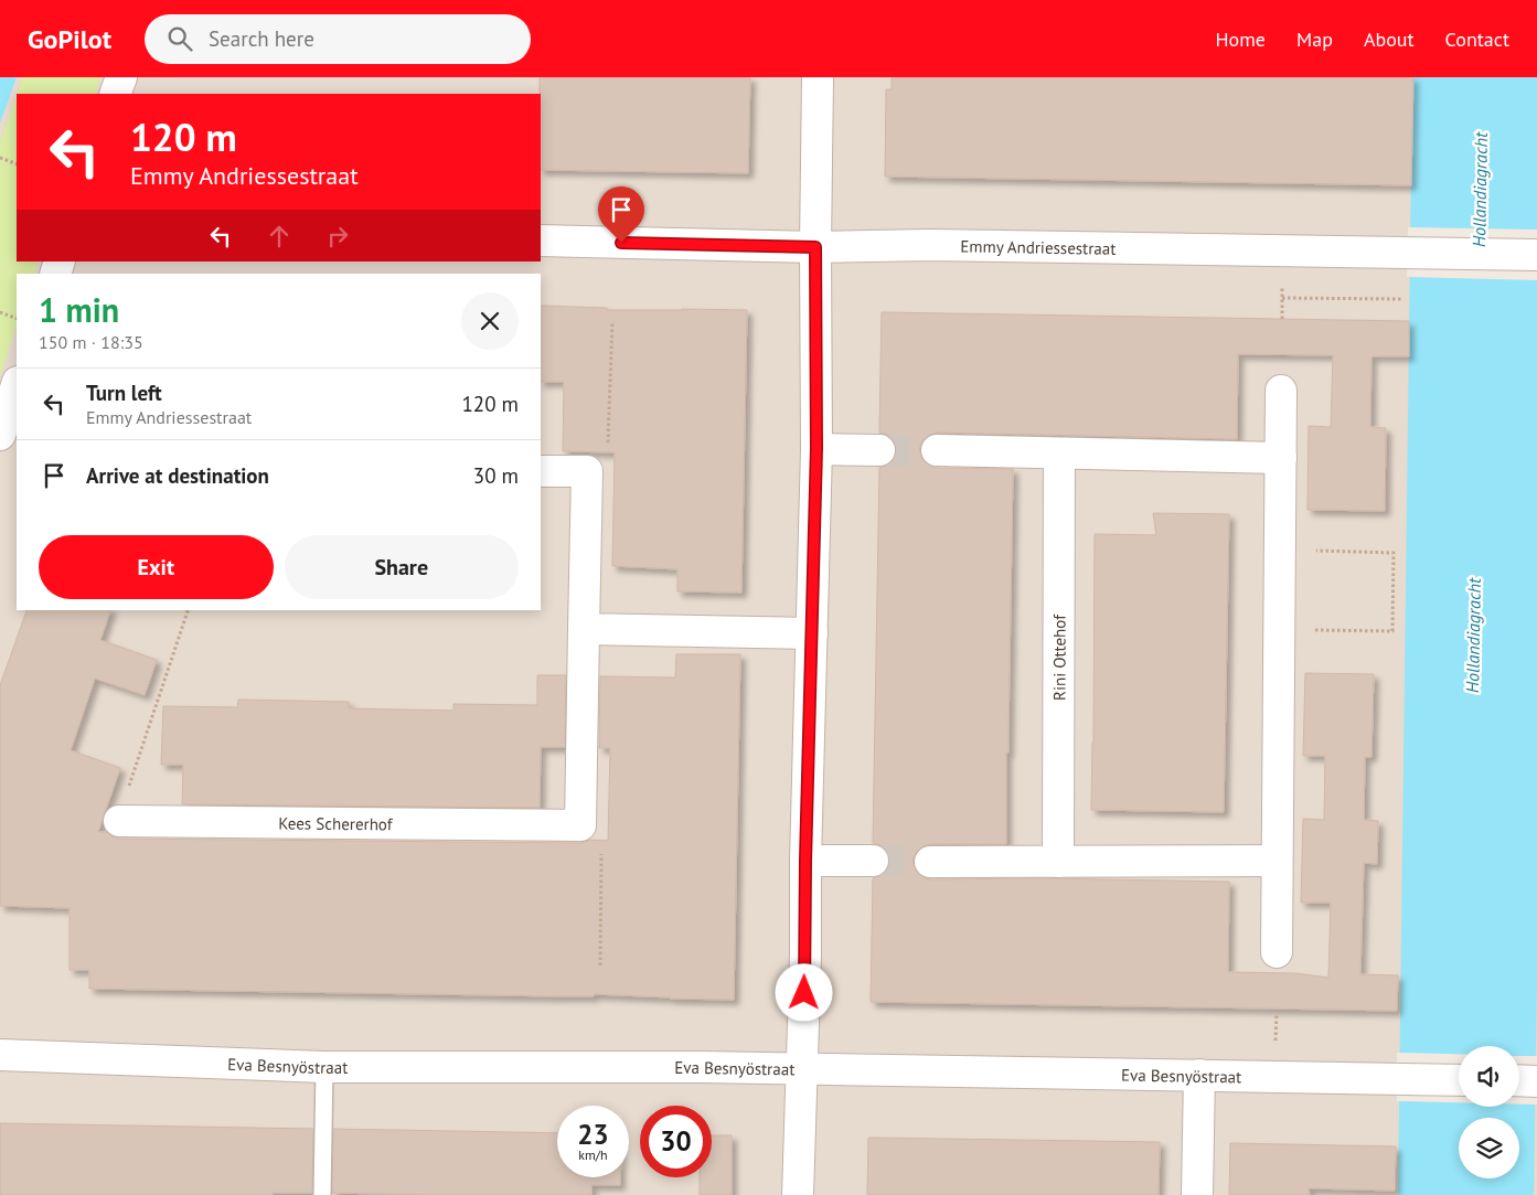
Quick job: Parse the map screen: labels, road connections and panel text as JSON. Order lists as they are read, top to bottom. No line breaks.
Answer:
{"streets":{"street":["Emmy Andriessestraat","Rini Ottehof","Kees Schererhof","Eva Besnyöstraat"]},"water":["Hollandiagracht"],"page":{"header":"GoPilot","search":"Search here","nav":["Home","Map","About","Contact"],"turn":["120 m","Emmy Andriessestraat"],"heading":["1 min","150 m · 18:35"],"list":[{"name":"Turn left","note":"Emmy Andriessestraat","value":"120 m"},{"name":"Arrive at destination","value":"30 m"}],"buttons":["Exit","Share"],"speed":"23 km/h","limit":"30"}}
